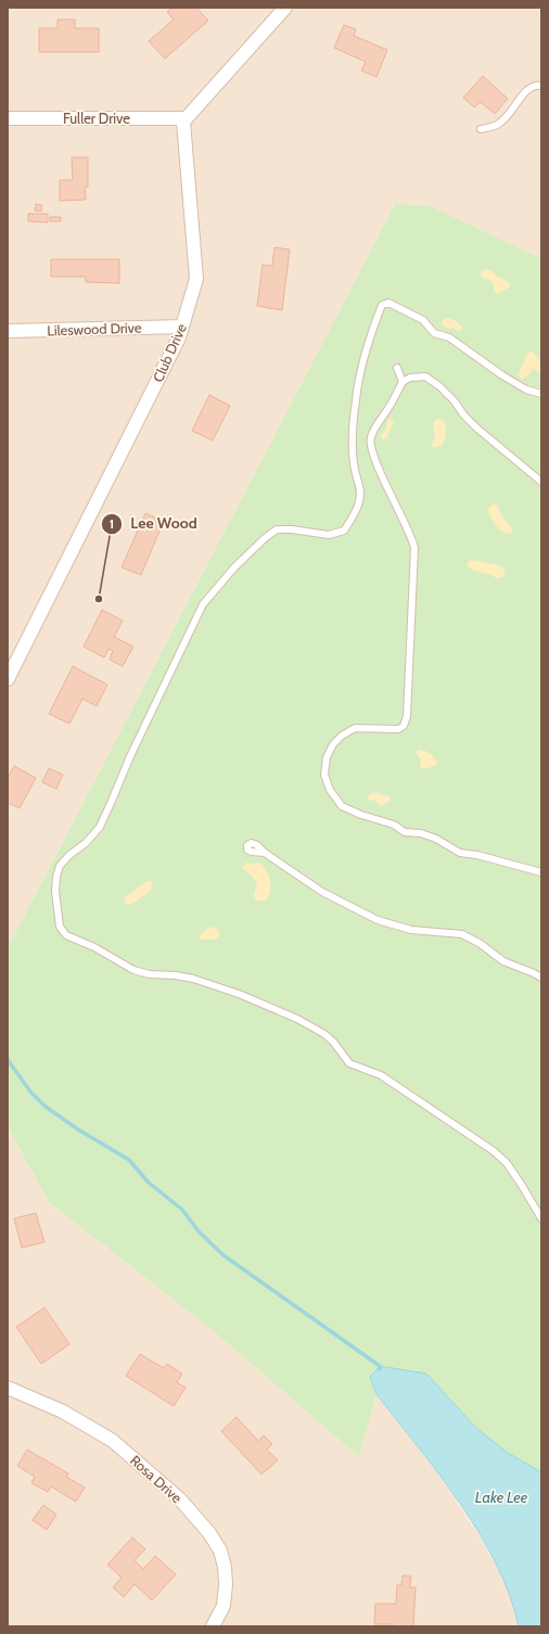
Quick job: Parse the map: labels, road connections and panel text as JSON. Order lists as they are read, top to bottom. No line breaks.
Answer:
{"streets":{"street":["Fuller Drive","Lileswood Drive","Club Drive","Rosa Drive"]},"crossings":[["Fuller Drive","Club Drive"],["Lileswood Drive","Club Drive"]],"water":["Lake Lee"],"places":["Lee Wood"]}
